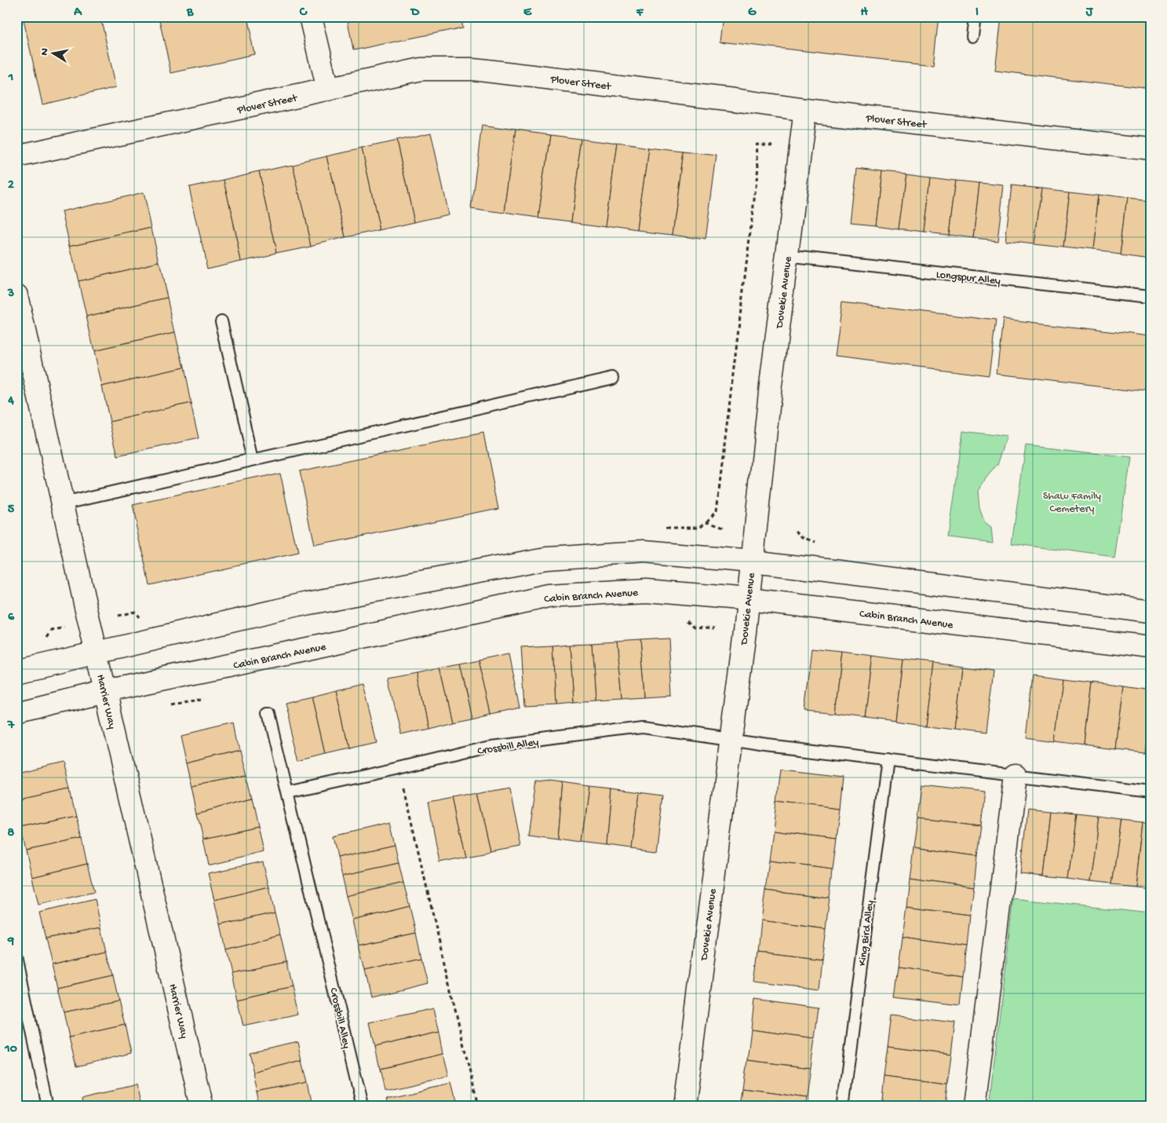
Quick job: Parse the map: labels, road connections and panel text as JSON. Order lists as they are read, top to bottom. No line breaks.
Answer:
{"streets":{"street":["Plover Street","Dovekie Avenue","Cabin Branch Avenue","Harrier Way"],"lane":["Longspur Alley","Crossbill Alley","King Bird Alley"]},"crossings":[["Plover Street","Dovekie Avenue"],["Longspur Alley","Dovekie Avenue"],["Dovekie Avenue","Cabin Branch Avenue"],["Dovekie Avenue","Crossbill Alley"],["Cabin Branch Avenue","Harrier Way"]],"parks":["Shaw Family Cemetery"],"north":"left","grid":{"columns":["A","B","C","D","E","F","G","H","I","J"],"rows":["1","2","3","4","5","6","7","8","9","10"]}}
